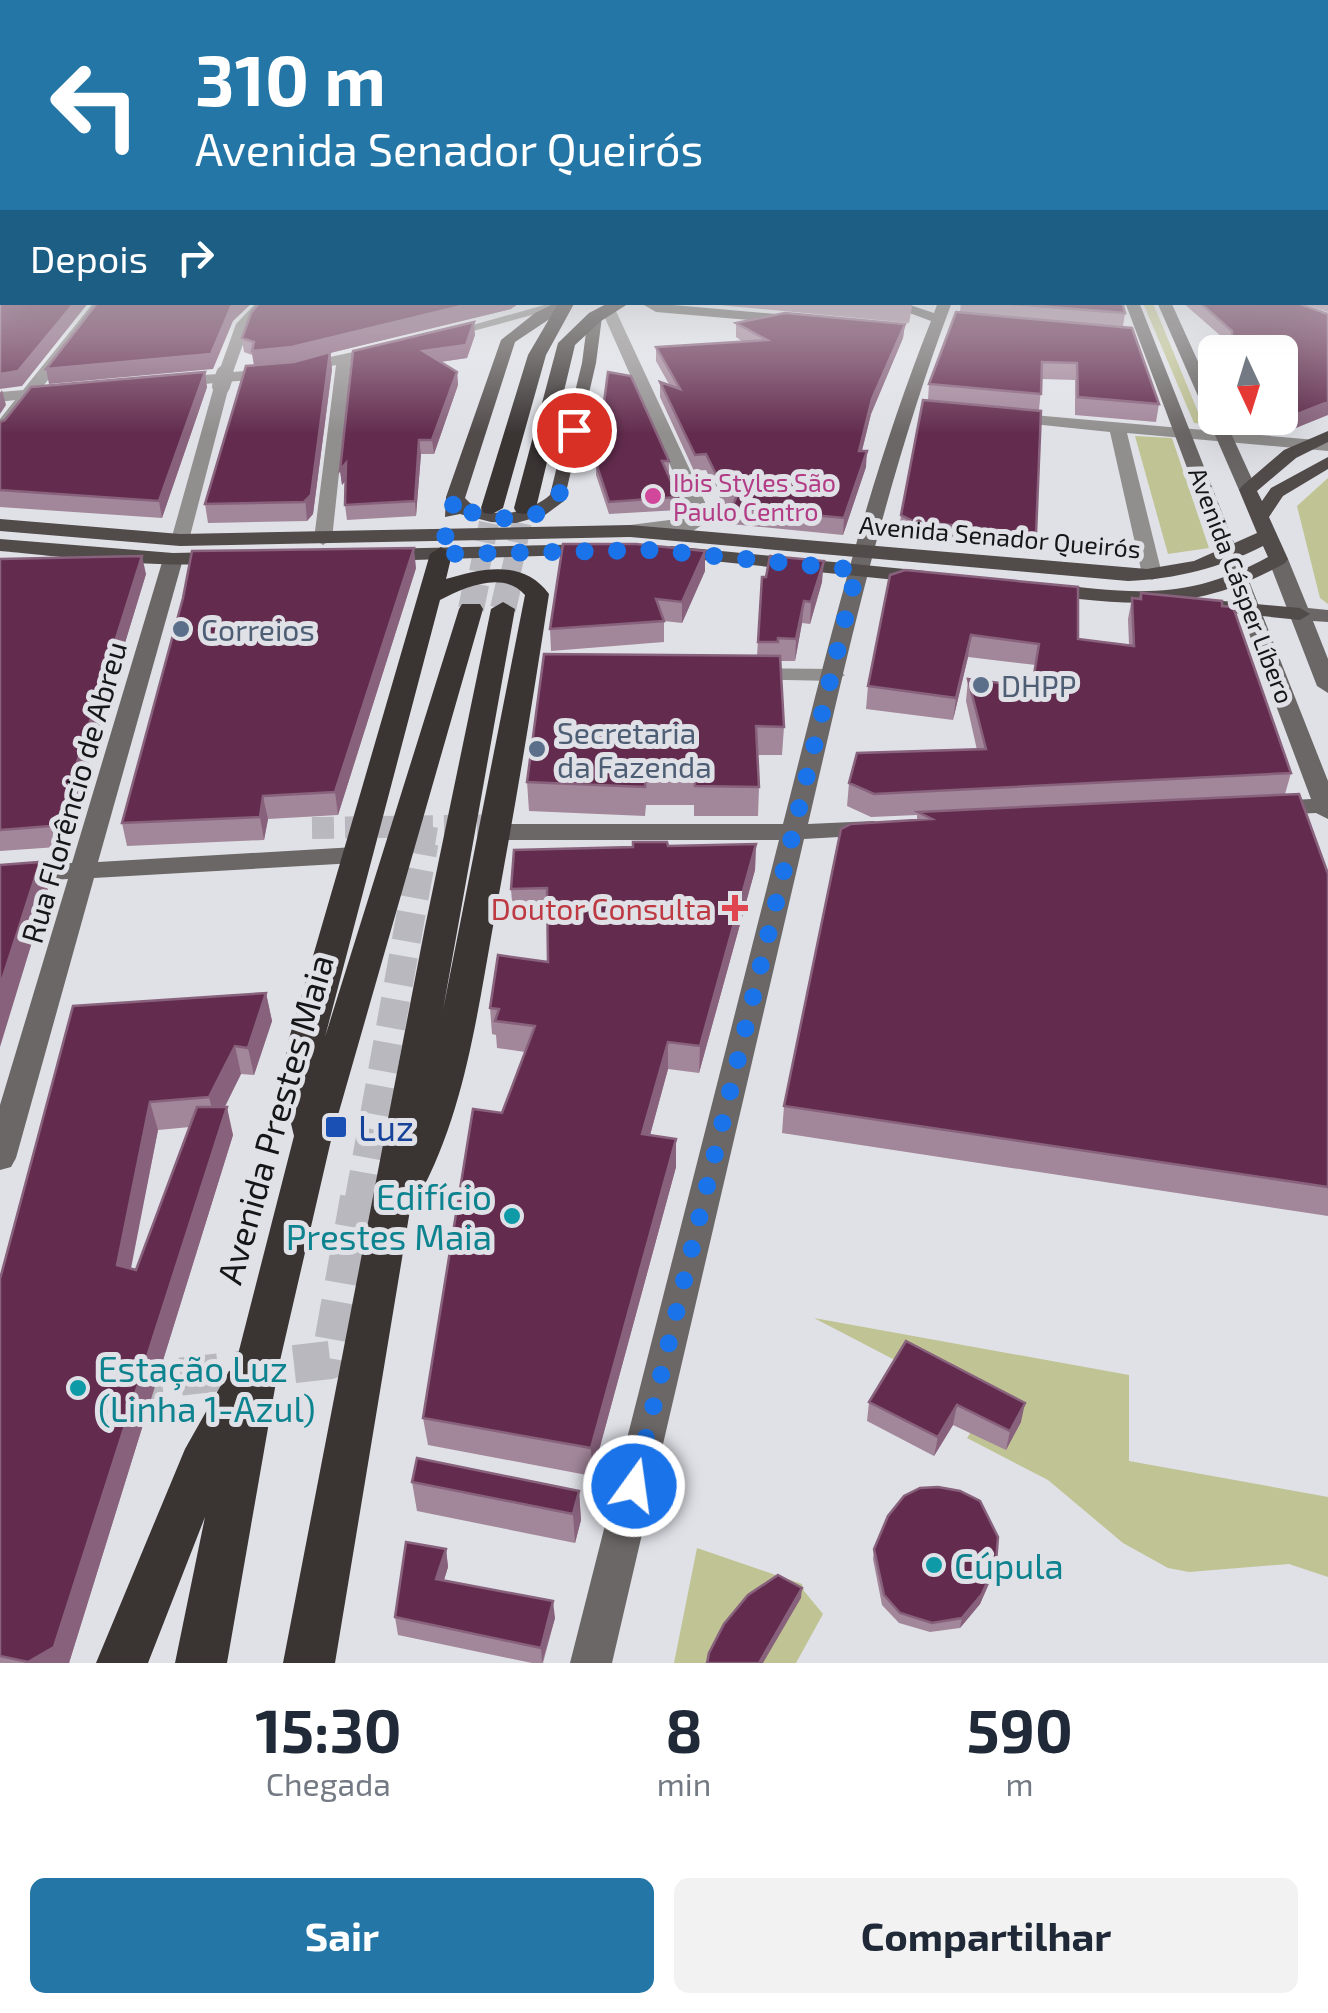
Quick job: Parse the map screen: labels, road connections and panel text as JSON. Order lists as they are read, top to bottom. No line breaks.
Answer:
{"streets":{"highway":["Avenida Prestes Maia"],"main road":["Avenida Senador Queirós","Avenida Cásper Líbero"],"street":["Rua Florêncio de Abreu"]},"crossings":[["Avenida Senador Queirós","Avenida Cásper Líbero"],["Avenida Senador Queirós","Rua Florêncio de Abreu"]],"places":{"other":["Ibis Styles São Paulo Centro","Correios","DHPP","Secretaria da Fazenda","Edifício Prestes Maia","Estação Luz (Linha 1-Azul)","Cúpula"],"health":["Doutor Consulta"],"transit":["Luz"]},"north":"bottom","page":{"turn":["310 m","Avenida Senador Queirós"],"then":"Depois","eta":["15:30","Chegada","8","min","590","m"],"buttons":["Sair","Compartilhar"]}}
